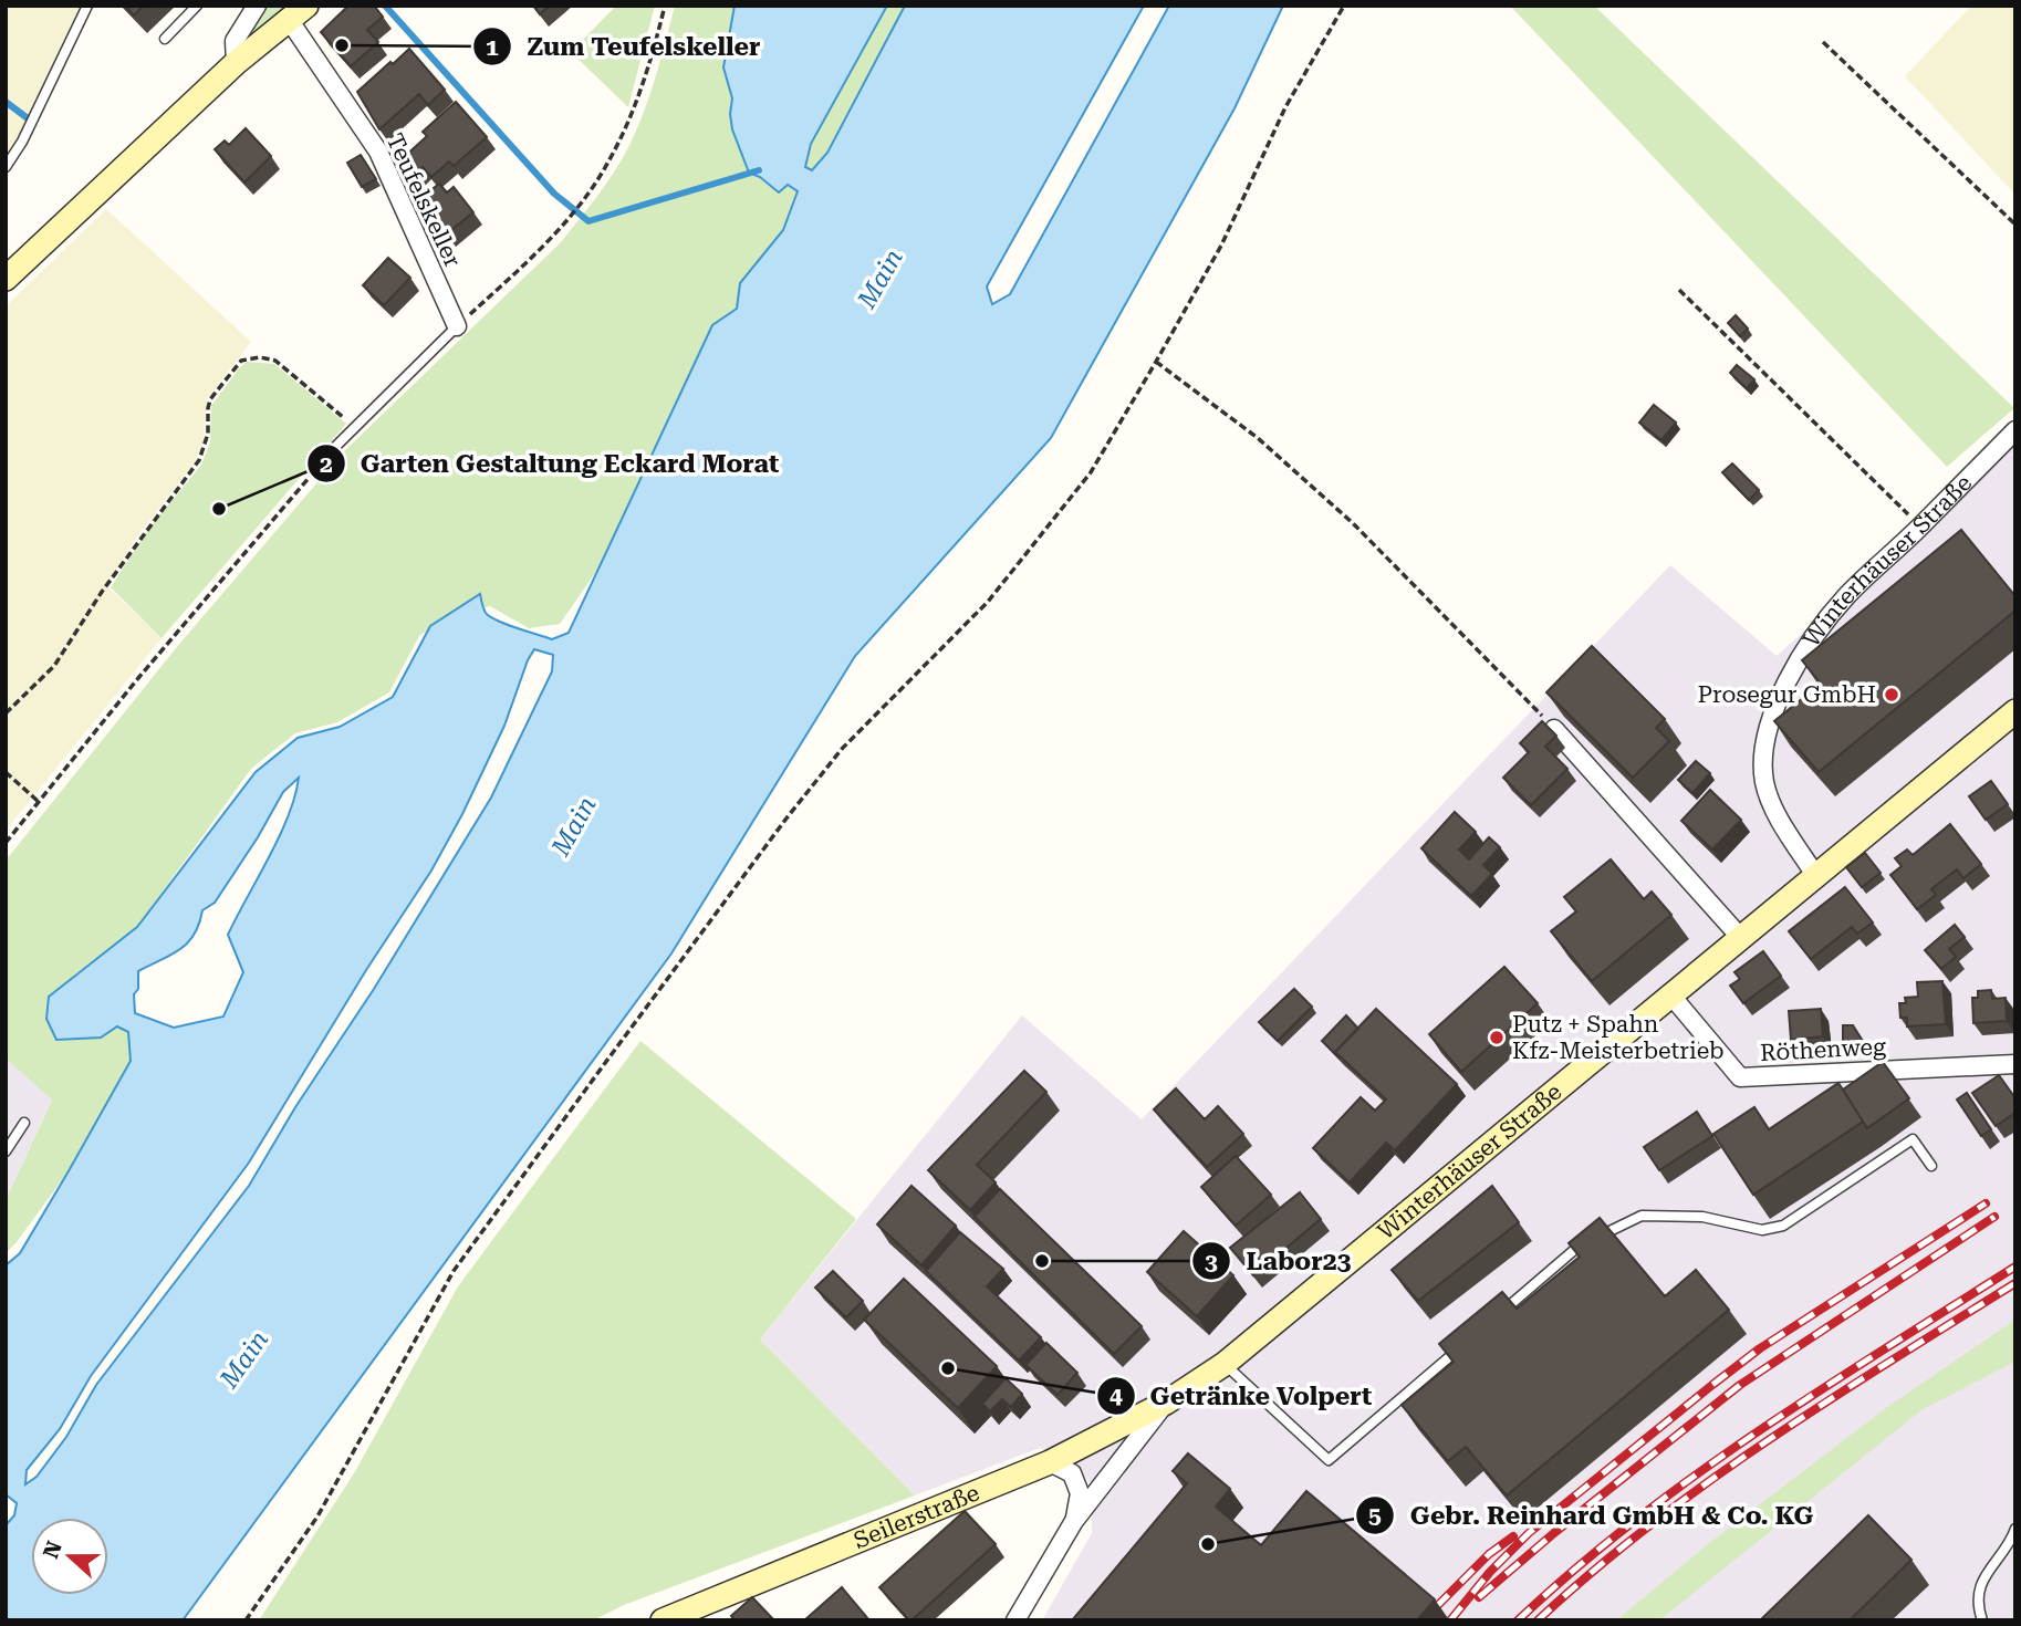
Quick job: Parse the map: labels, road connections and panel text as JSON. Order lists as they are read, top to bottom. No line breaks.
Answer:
{"streets":{"main road":["Winterhäuser Straße","Seilerstraße"],"street":["Teufelskeller","Röthenweg"]},"crossings":[["Winterhäuser Straße","Röthenweg"],["Winterhäuser Straße","Seilerstraße"]],"water":["Main"],"places":["Zum Teufelskeller","Garten Gestaltung Eckard Morat","Prosegur GmbH","Putz + Spahn Kfz-Meisterbetrieb","Labor23","Getränke Volpert","Gebr. Reinhard GmbH & Co. KG"],"north":"left"}
